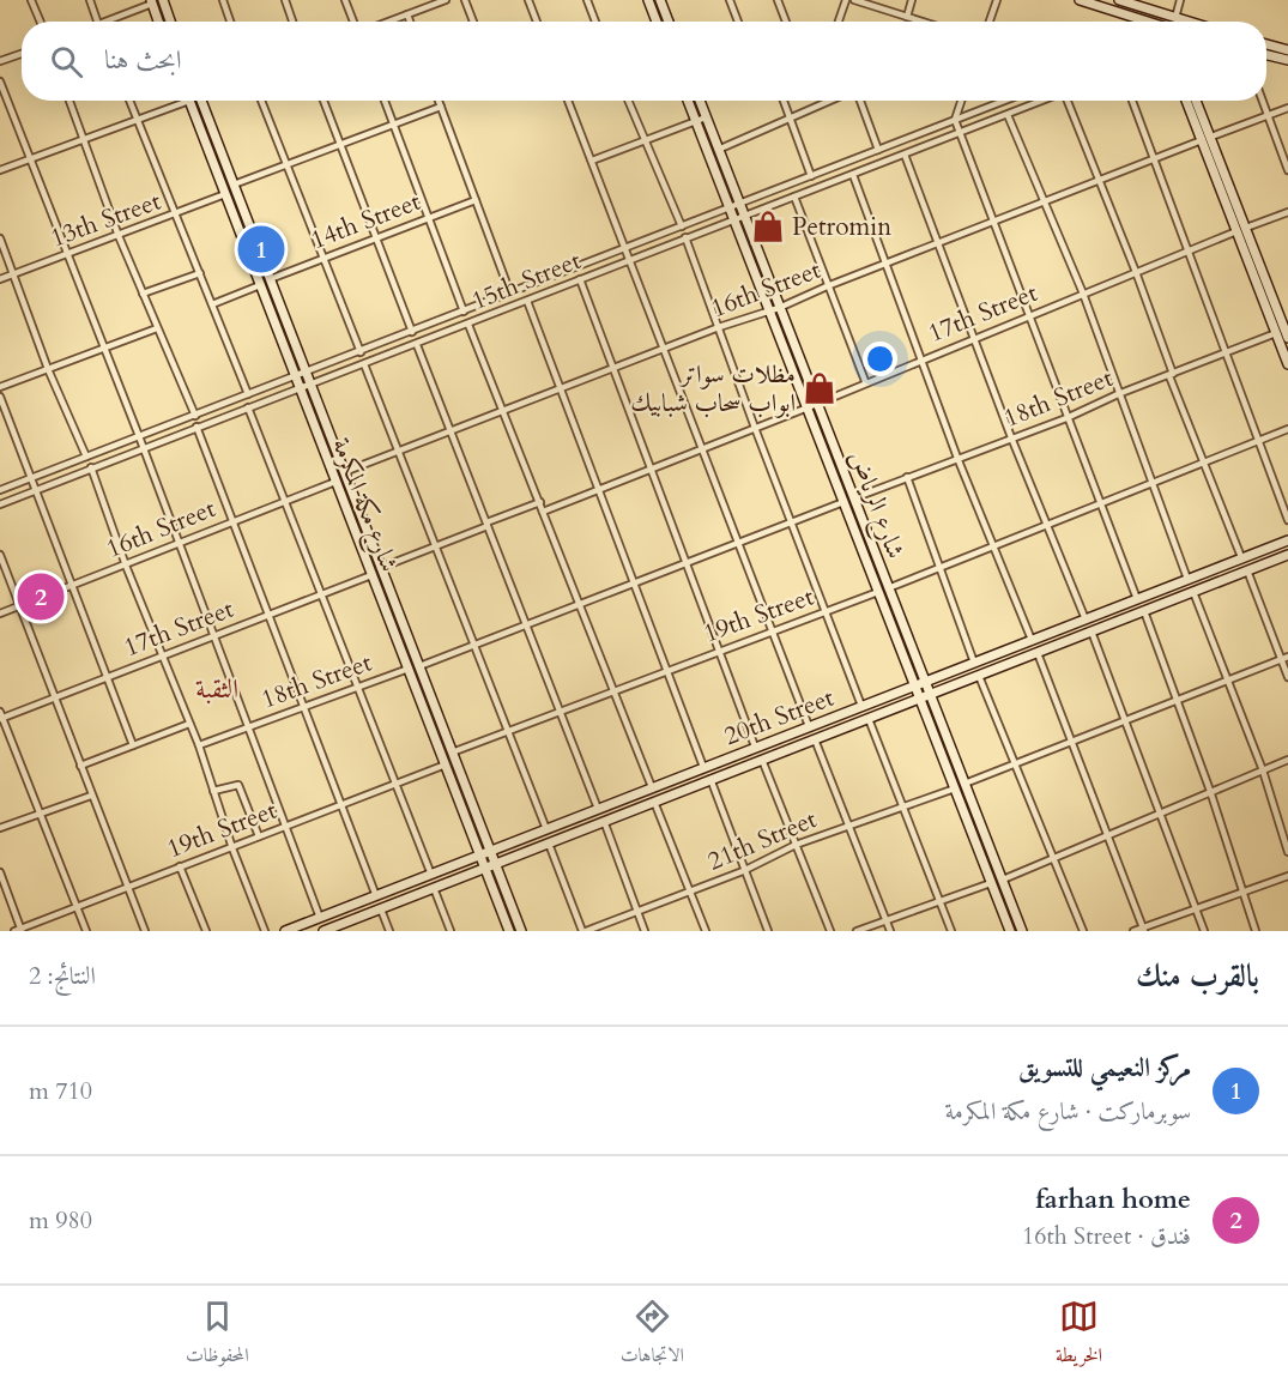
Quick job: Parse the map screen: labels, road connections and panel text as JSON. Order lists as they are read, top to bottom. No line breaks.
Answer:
{"streets":{"main road":["شارع مكة المكرمة","شارع الرياض","20th Street"],"street":["13th Street","14th Street","15th Street","16th Street","17th Street","18th Street","19th Street","21th Street"]},"crossings":[["13th Street","شارع مكة المكرمة"],["14th Street","شارع مكة المكرمة"],["15th Street","شارع مكة المكرمة"],["15th Street","شارع الرياض"],["16th Street","شارع مكة المكرمة"],["16th Street","شارع الرياض"],["17th Street","شارع مكة المكرمة"],["17th Street","شارع الرياض"],["18th Street","شارع مكة المكرمة"],["18th Street","شارع الرياض"],["شارع مكة المكرمة","19th Street"],["شارع مكة المكرمة","20th Street"],["شارع الرياض","19th Street"],["شارع الرياض","20th Street"],["شارع الرياض","21th Street"]],"districts":["الثقبة"],"places":{"shop":["Petromin","مظلات سواتر ابواب سحاب شبابيك"]},"page":{"search":"ابحث هنا","pins":["1","2"],"heading":["بالقرب منك","النتائج: 2"],"list":[{"mark":"1","name":"مركز النعيمي للتسويق","note":"سوبرماركت · شارع مكة المكرمة","value":"710 m"},{"mark":"2","name":"farhan home","note":"فندق · 16th Street","value":"980 m"}],"nav":["الخريطة","الاتجاهات","المحفوظات"]}}
